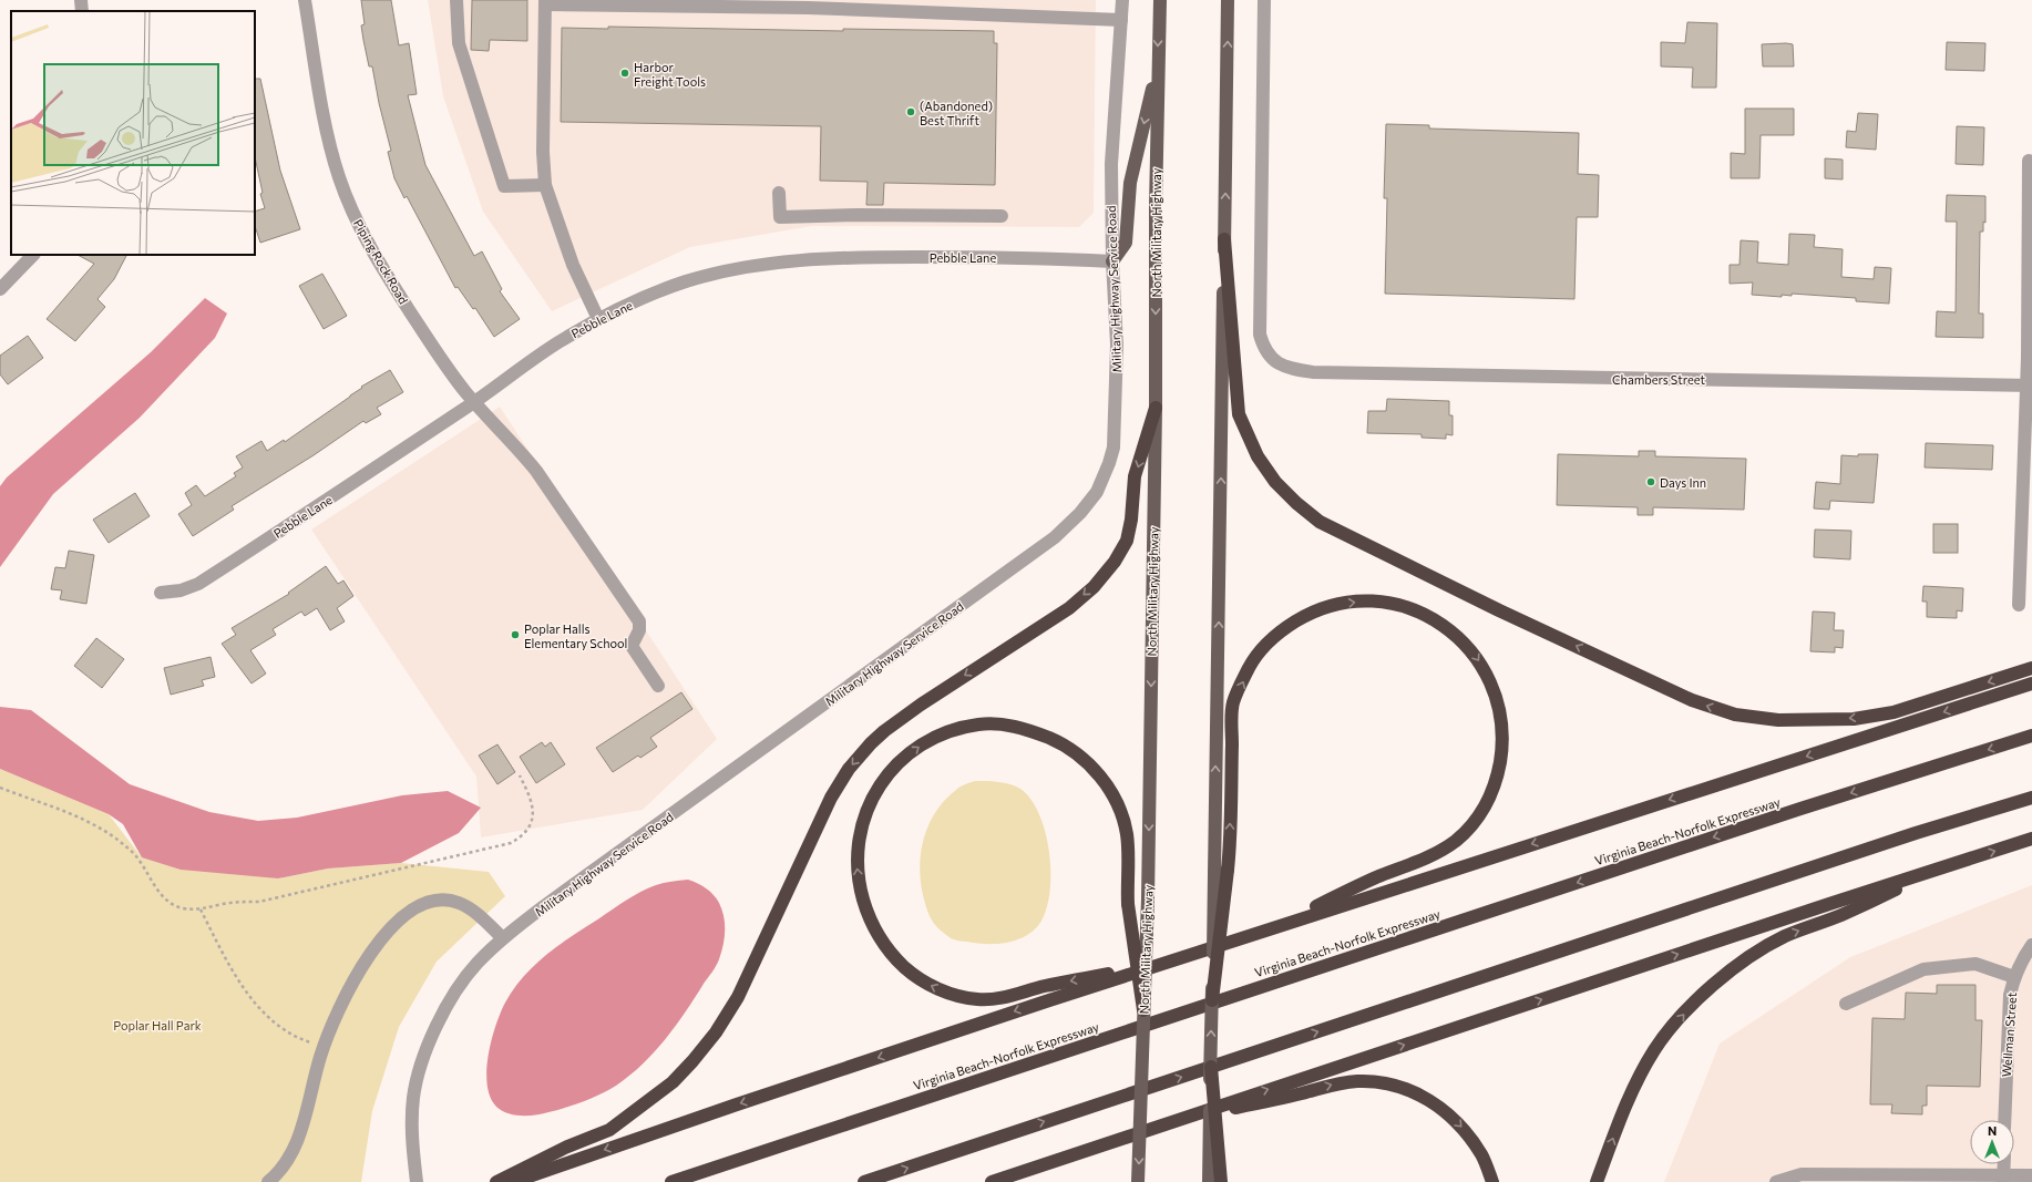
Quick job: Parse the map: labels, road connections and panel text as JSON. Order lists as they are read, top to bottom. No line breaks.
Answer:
{"streets":{"highway":["Virginia Beach-Norfolk Expressway"],"main road":["North Military Highway"],"street":["Pebble Lane","Piping Rock Road","Military Highway Service Road","Chambers Street","Wellman Street"]},"crossings":[["Pebble Lane","Piping Rock Road"],["Pebble Lane","Military Highway Service Road"]],"parks":["Poplar Hall Park"],"places":["Harbor Freight Tools","(Abandoned) Best Thrift","Days Inn","Poplar Halls Elementary School"],"north":"top"}
